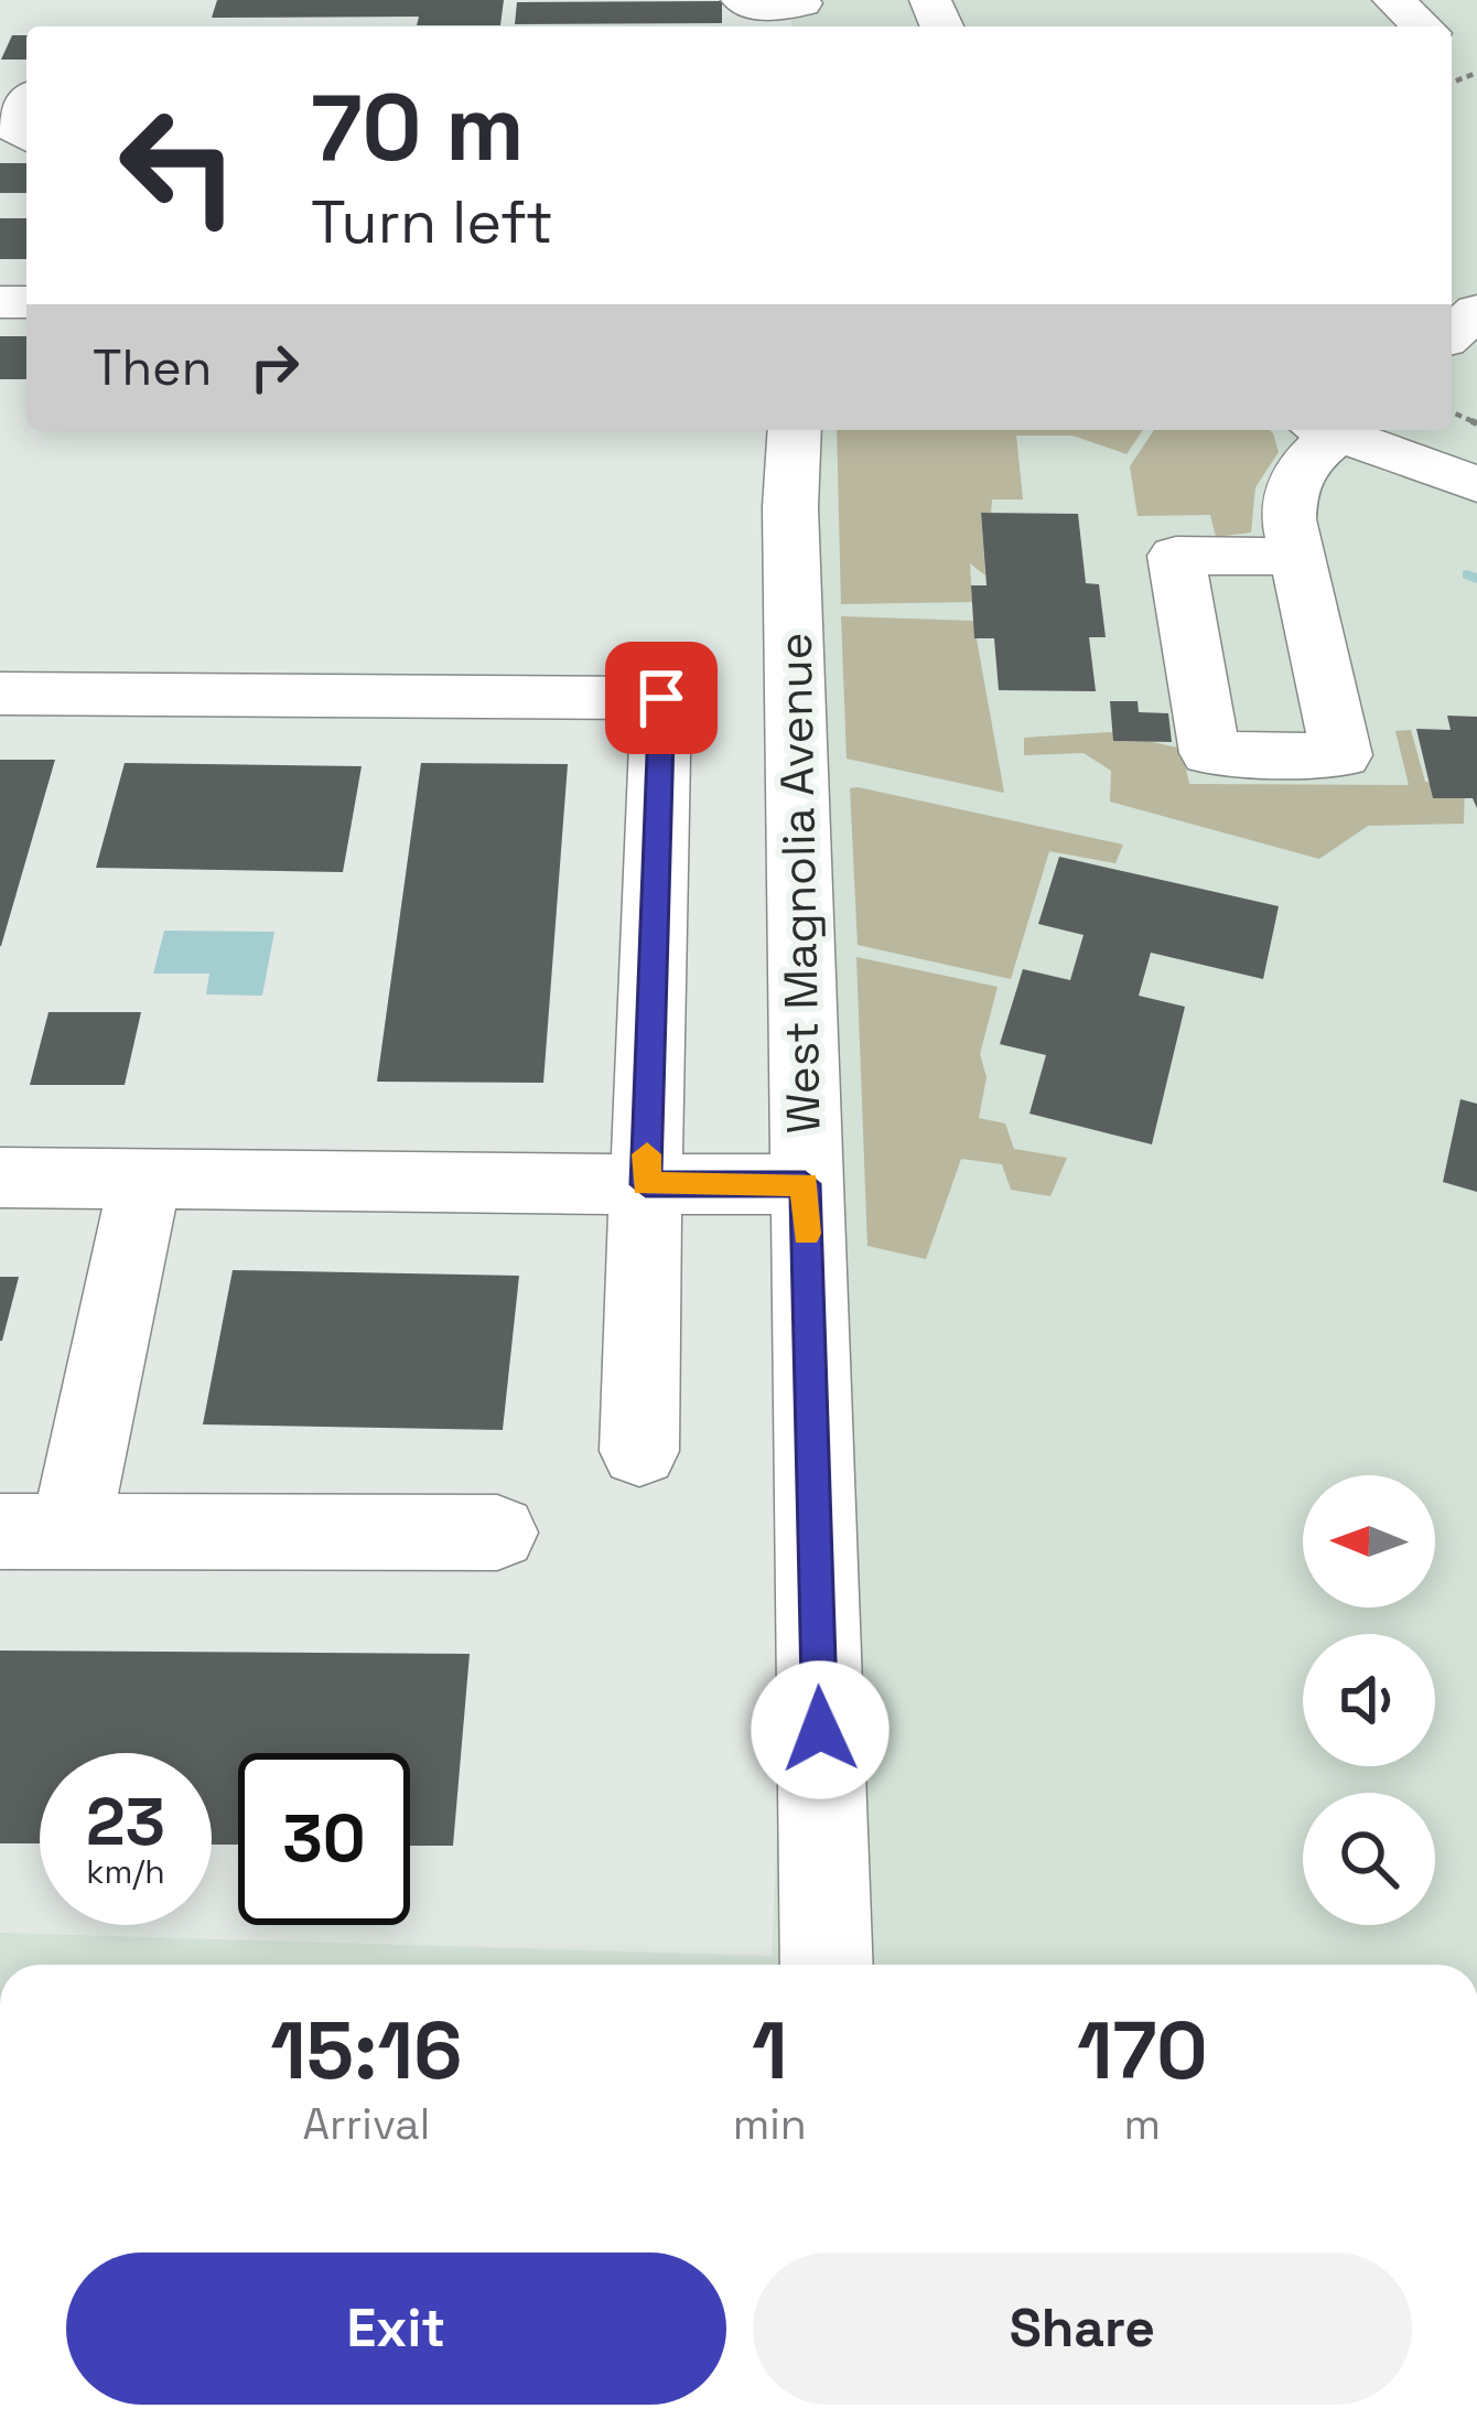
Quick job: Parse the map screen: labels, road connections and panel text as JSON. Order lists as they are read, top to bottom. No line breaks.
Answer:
{"streets":{"street":["West Magnolia Avenue"]},"north":"left","page":{"turn":["70 m","Turn left"],"then":"Then","speed":"23 km/h","limit":"30","eta":["15:16","Arrival","1","min","170","m"],"buttons":["Exit","Share"]}}
